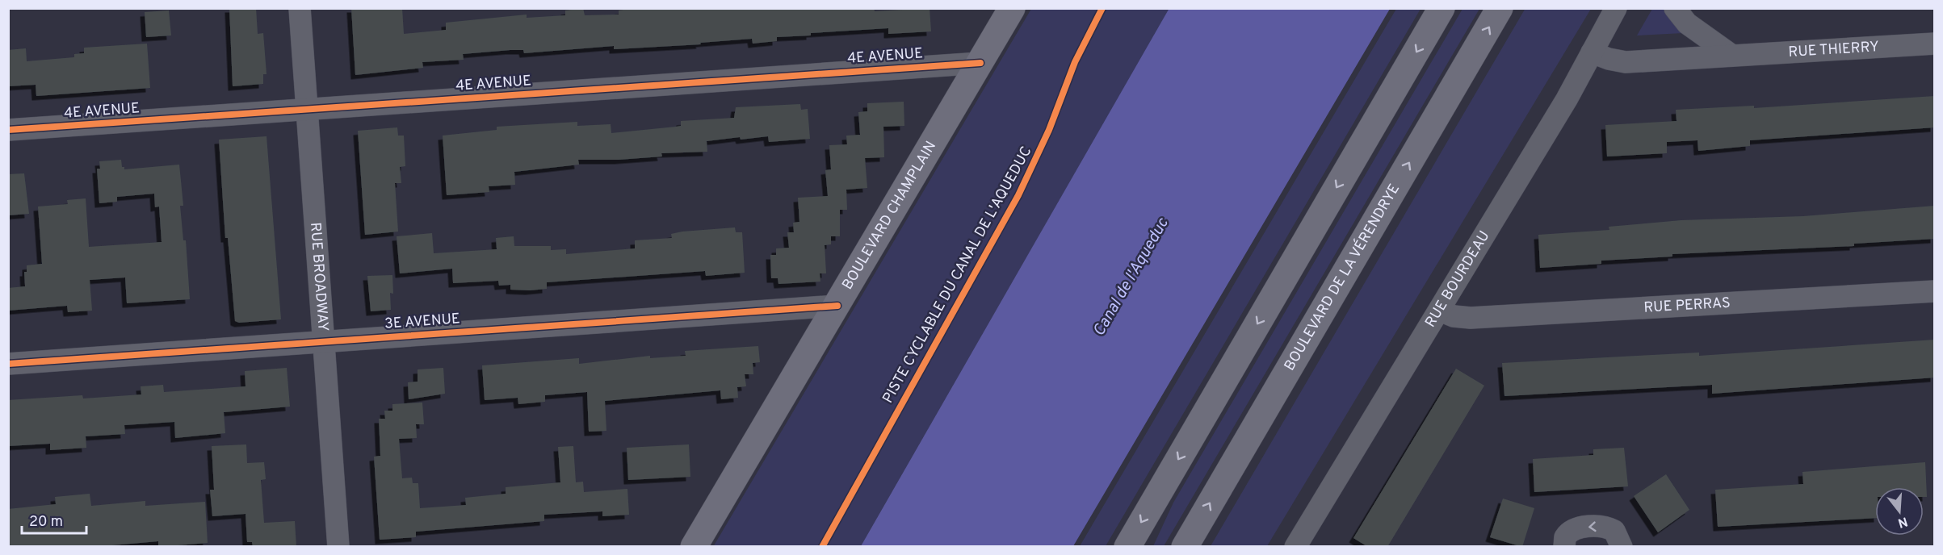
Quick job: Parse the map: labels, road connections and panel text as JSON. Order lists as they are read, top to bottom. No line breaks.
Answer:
{"streets":{"main road":["BOULEVARD CHAMPLAIN","BOULEVARD DE LA VÉRENDRYE"],"street":["RUE THIERRY","4E AVENUE","RUE BROADWAY","RUE BOURDEAU","RUE PERRAS","3E AVENUE"],"cycle path":["PISTE CYCLABLE DU CANAL DE L'AQUEDUC"]},"crossings":[["RUE THIERRY","RUE BOURDEAU"],["4E AVENUE","BOULEVARD CHAMPLAIN"],["4E AVENUE","RUE BROADWAY"],["BOULEVARD CHAMPLAIN","3E AVENUE"],["RUE BROADWAY","3E AVENUE"],["RUE BOURDEAU","RUE PERRAS"]],"water":["Canal de l'Aqueduc"],"scale_bar":"20 m","north":"bottom"}
